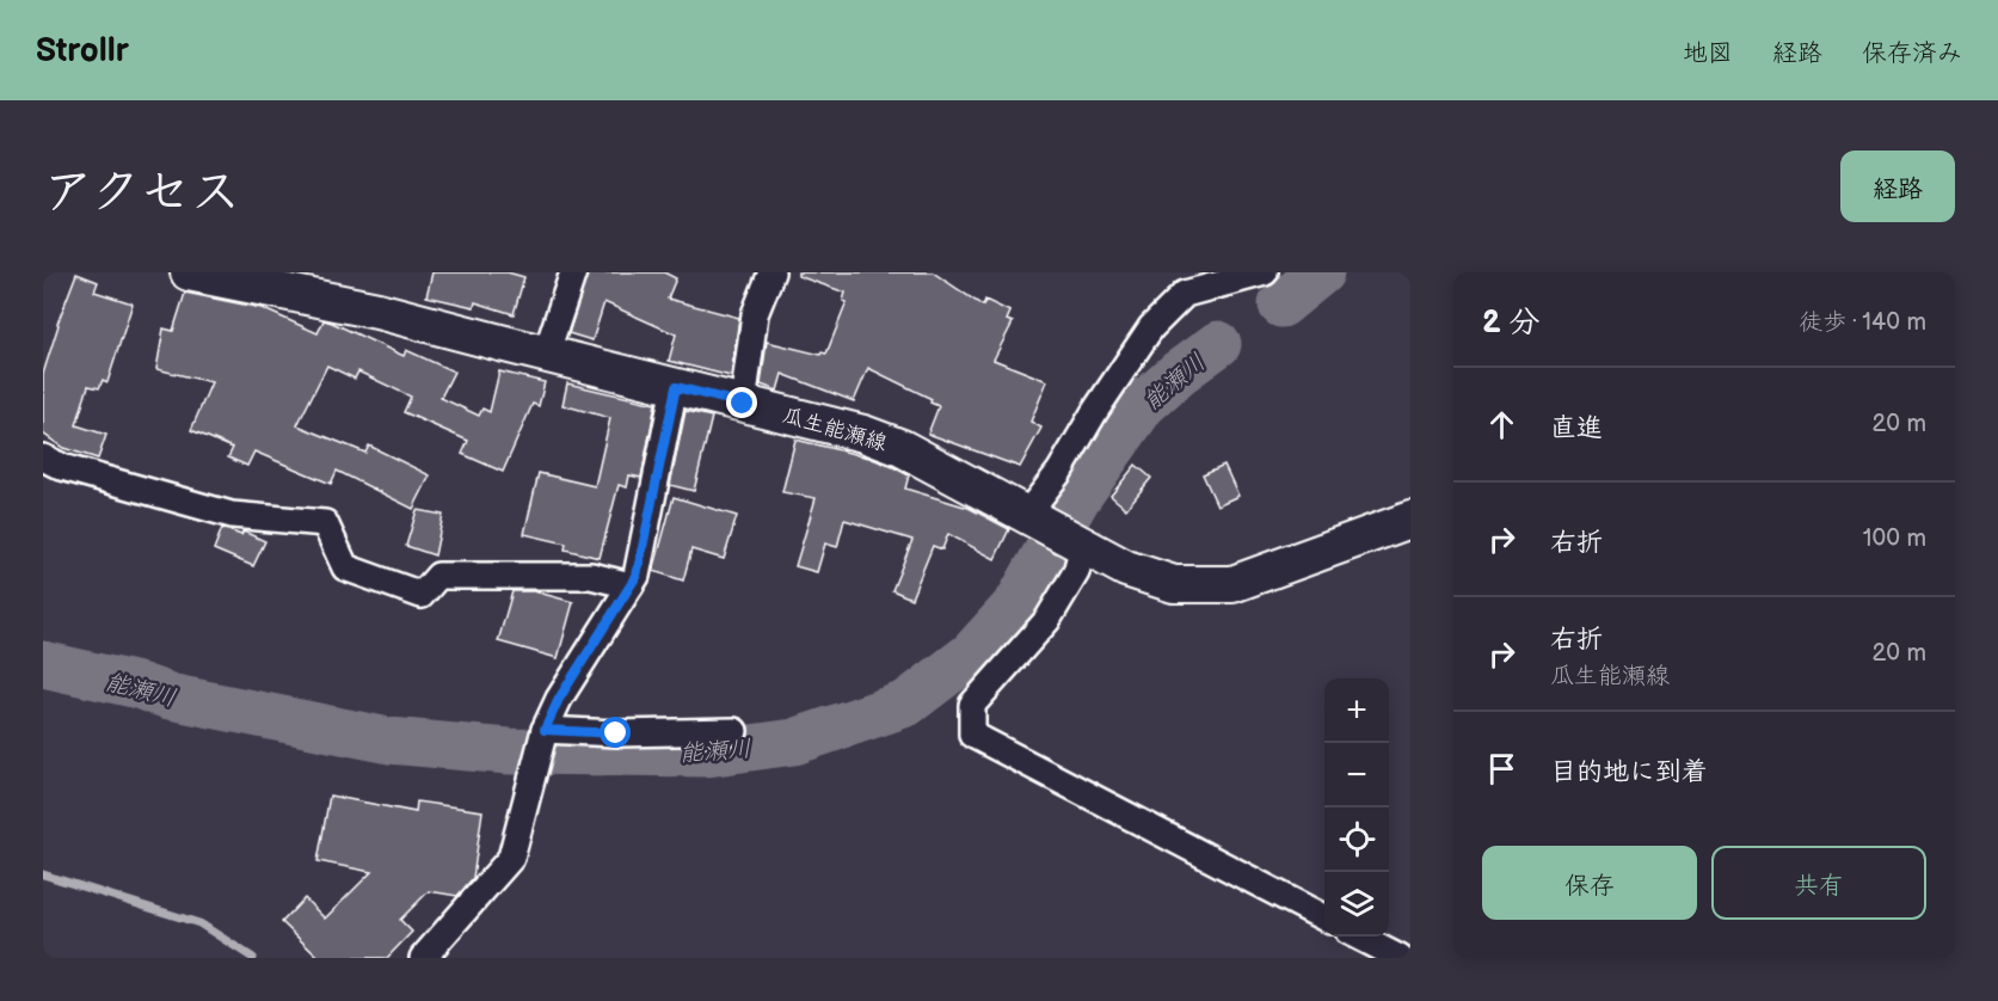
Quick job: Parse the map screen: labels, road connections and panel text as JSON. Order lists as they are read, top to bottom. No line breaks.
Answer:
{"streets":{"main road":["瓜生能瀬線"]},"water":["能瀬川"],"page":{"header":"Strollr","nav":["地図","経路","保存済み"],"title":"アクセス","buttons":["経路",["保存","共有"]],"heading":["2 分","徒歩 · 140 m"],"list":[["直進","20 m"],["右折","100 m"],["右折","瓜生能瀬線","20 m"],"目的地に到着"],"map_buttons":["+","−"]}}
